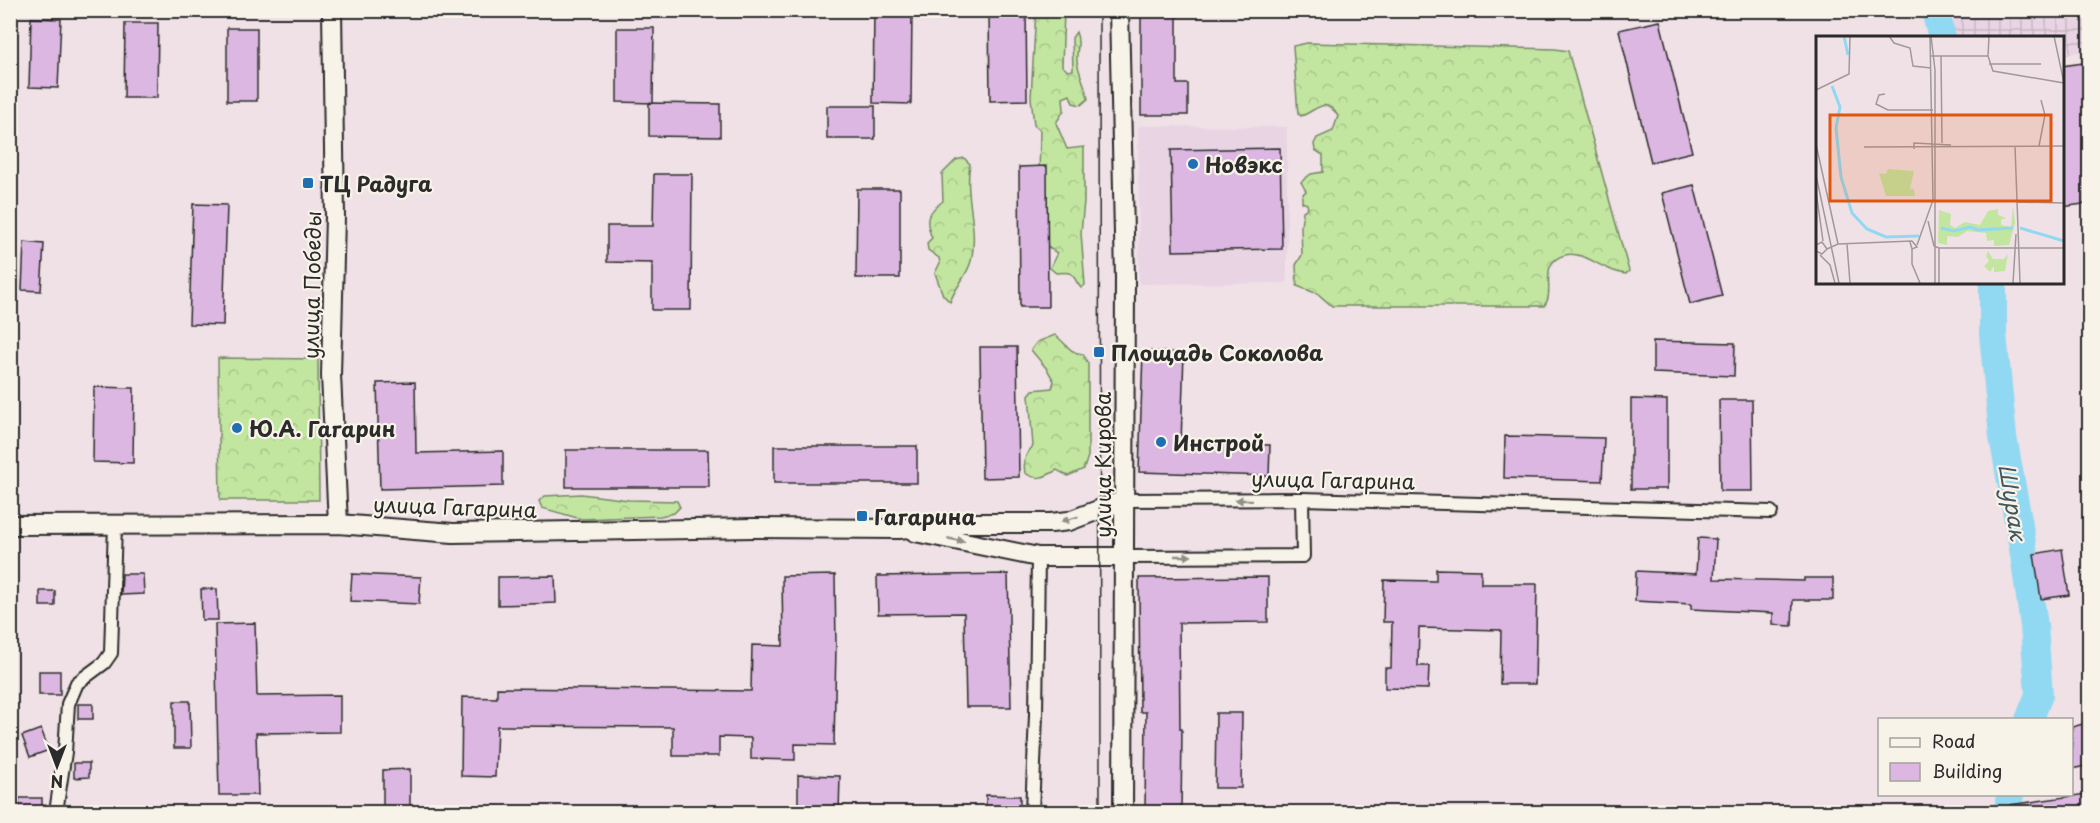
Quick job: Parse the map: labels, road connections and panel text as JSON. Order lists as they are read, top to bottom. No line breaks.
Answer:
{"streets":{"street":["улица Победы","улица Кирова","улица Гагарина"]},"crossings":[["улица Победы","улица Гагарина"],["улица Кирова","улица Гагарина"]],"water":["Шурак"],"places":{"other":["Новэкс","Ю.А. Гагарин","Инстрой"],"transit":["ТЦ Радуга","Площадь Соколова","Гагарина"]},"legend":["Road","Building"],"north":"bottom"}
